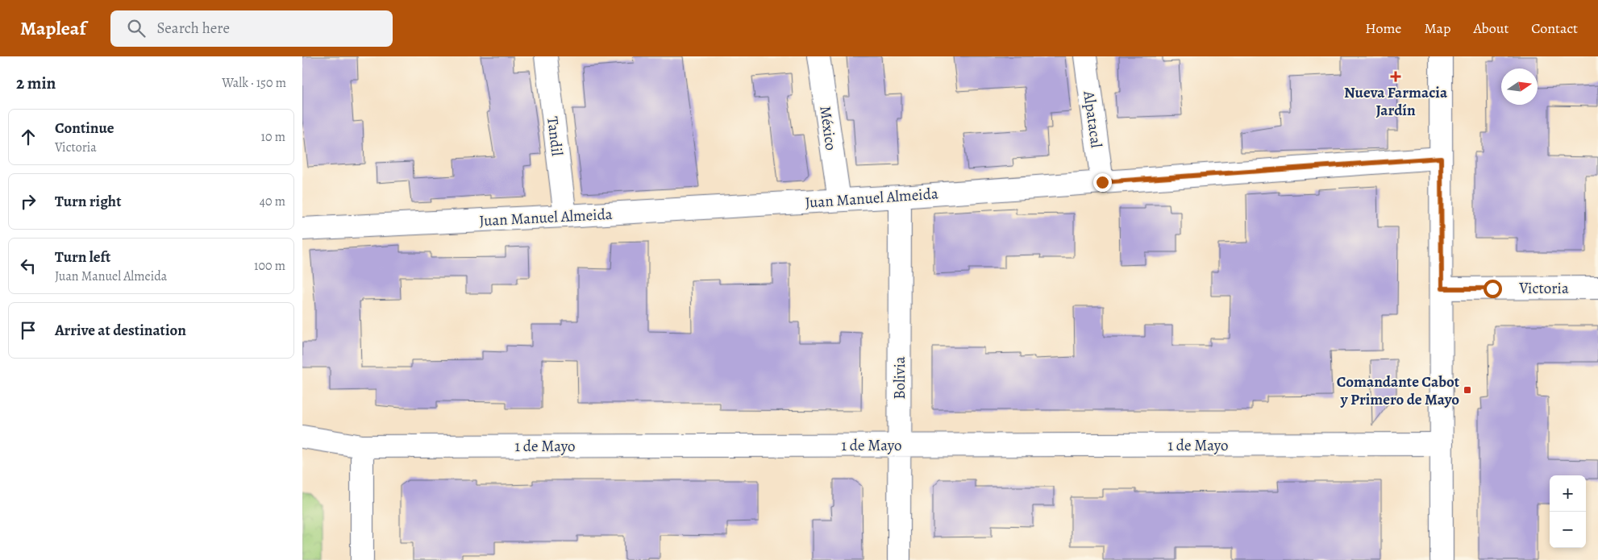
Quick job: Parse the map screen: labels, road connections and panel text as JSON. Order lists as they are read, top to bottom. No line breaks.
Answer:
{"streets":{"street":["Alpatacal","México","Tandil","Juan Manuel Almeida","Victoria","Bolivia","1 de Mayo"]},"crossings":[["Alpatacal","Juan Manuel Almeida"],["México","Juan Manuel Almeida"],["Tandil","Juan Manuel Almeida"],["Juan Manuel Almeida","Bolivia"],["Bolivia","1 de Mayo"]],"places":{"health":["Nueva Farmacia Jardín"],"transit":["Comandante Cabot y Primero de Mayo"]},"north":"right","page":{"header":"Mapleaf","search":"Search here","nav":["Home","Map","About","Contact"],"heading":["2 min","Walk · 150 m"],"list":[["Continue","Victoria","10 m"],["Turn right","40 m"],["Turn left","Juan Manuel Almeida","100 m"],"Arrive at destination"],"map_buttons":["+","−"]}}
